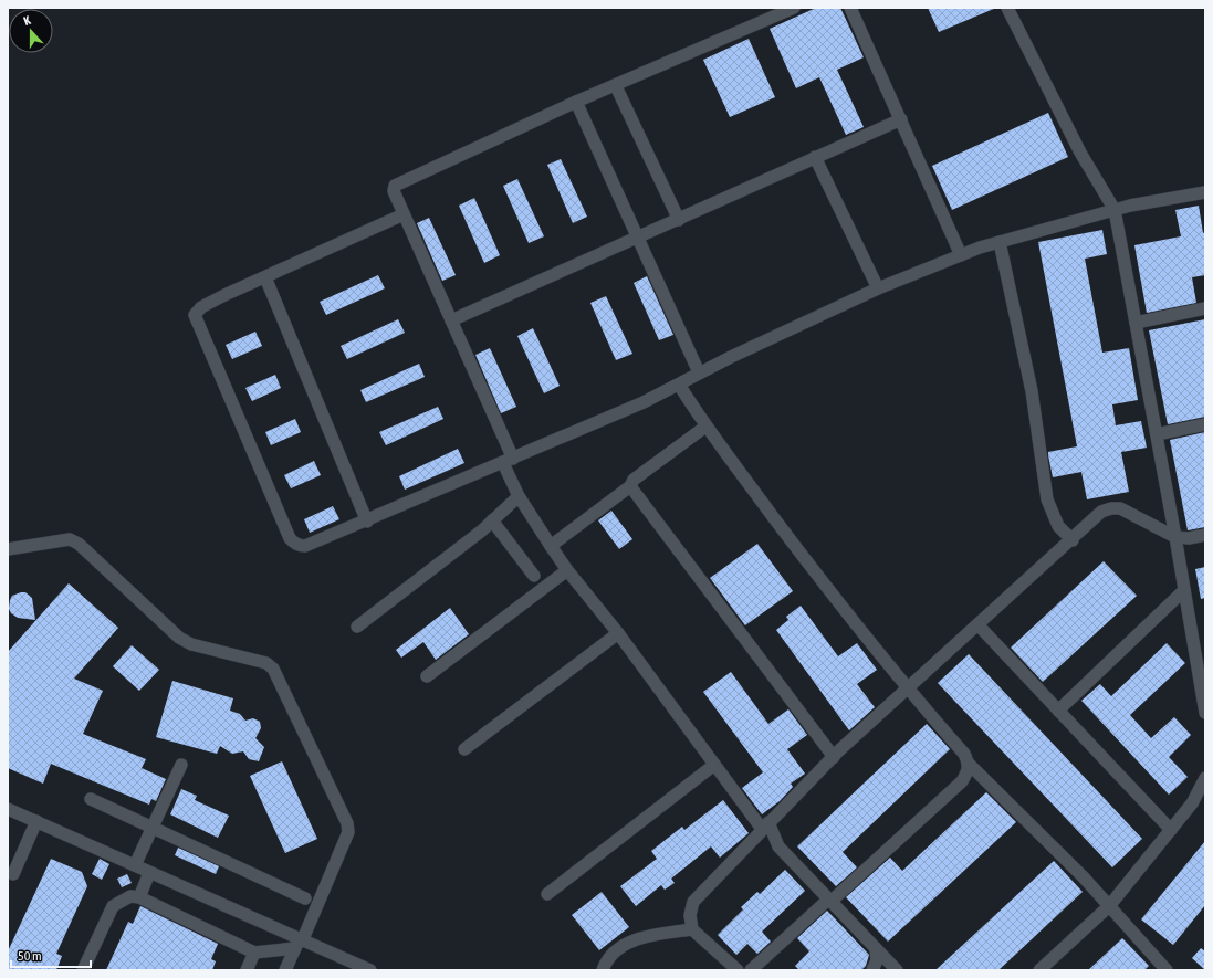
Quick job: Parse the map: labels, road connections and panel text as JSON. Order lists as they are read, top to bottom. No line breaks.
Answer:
{"scale_bar":"50 m","north":"top"}
